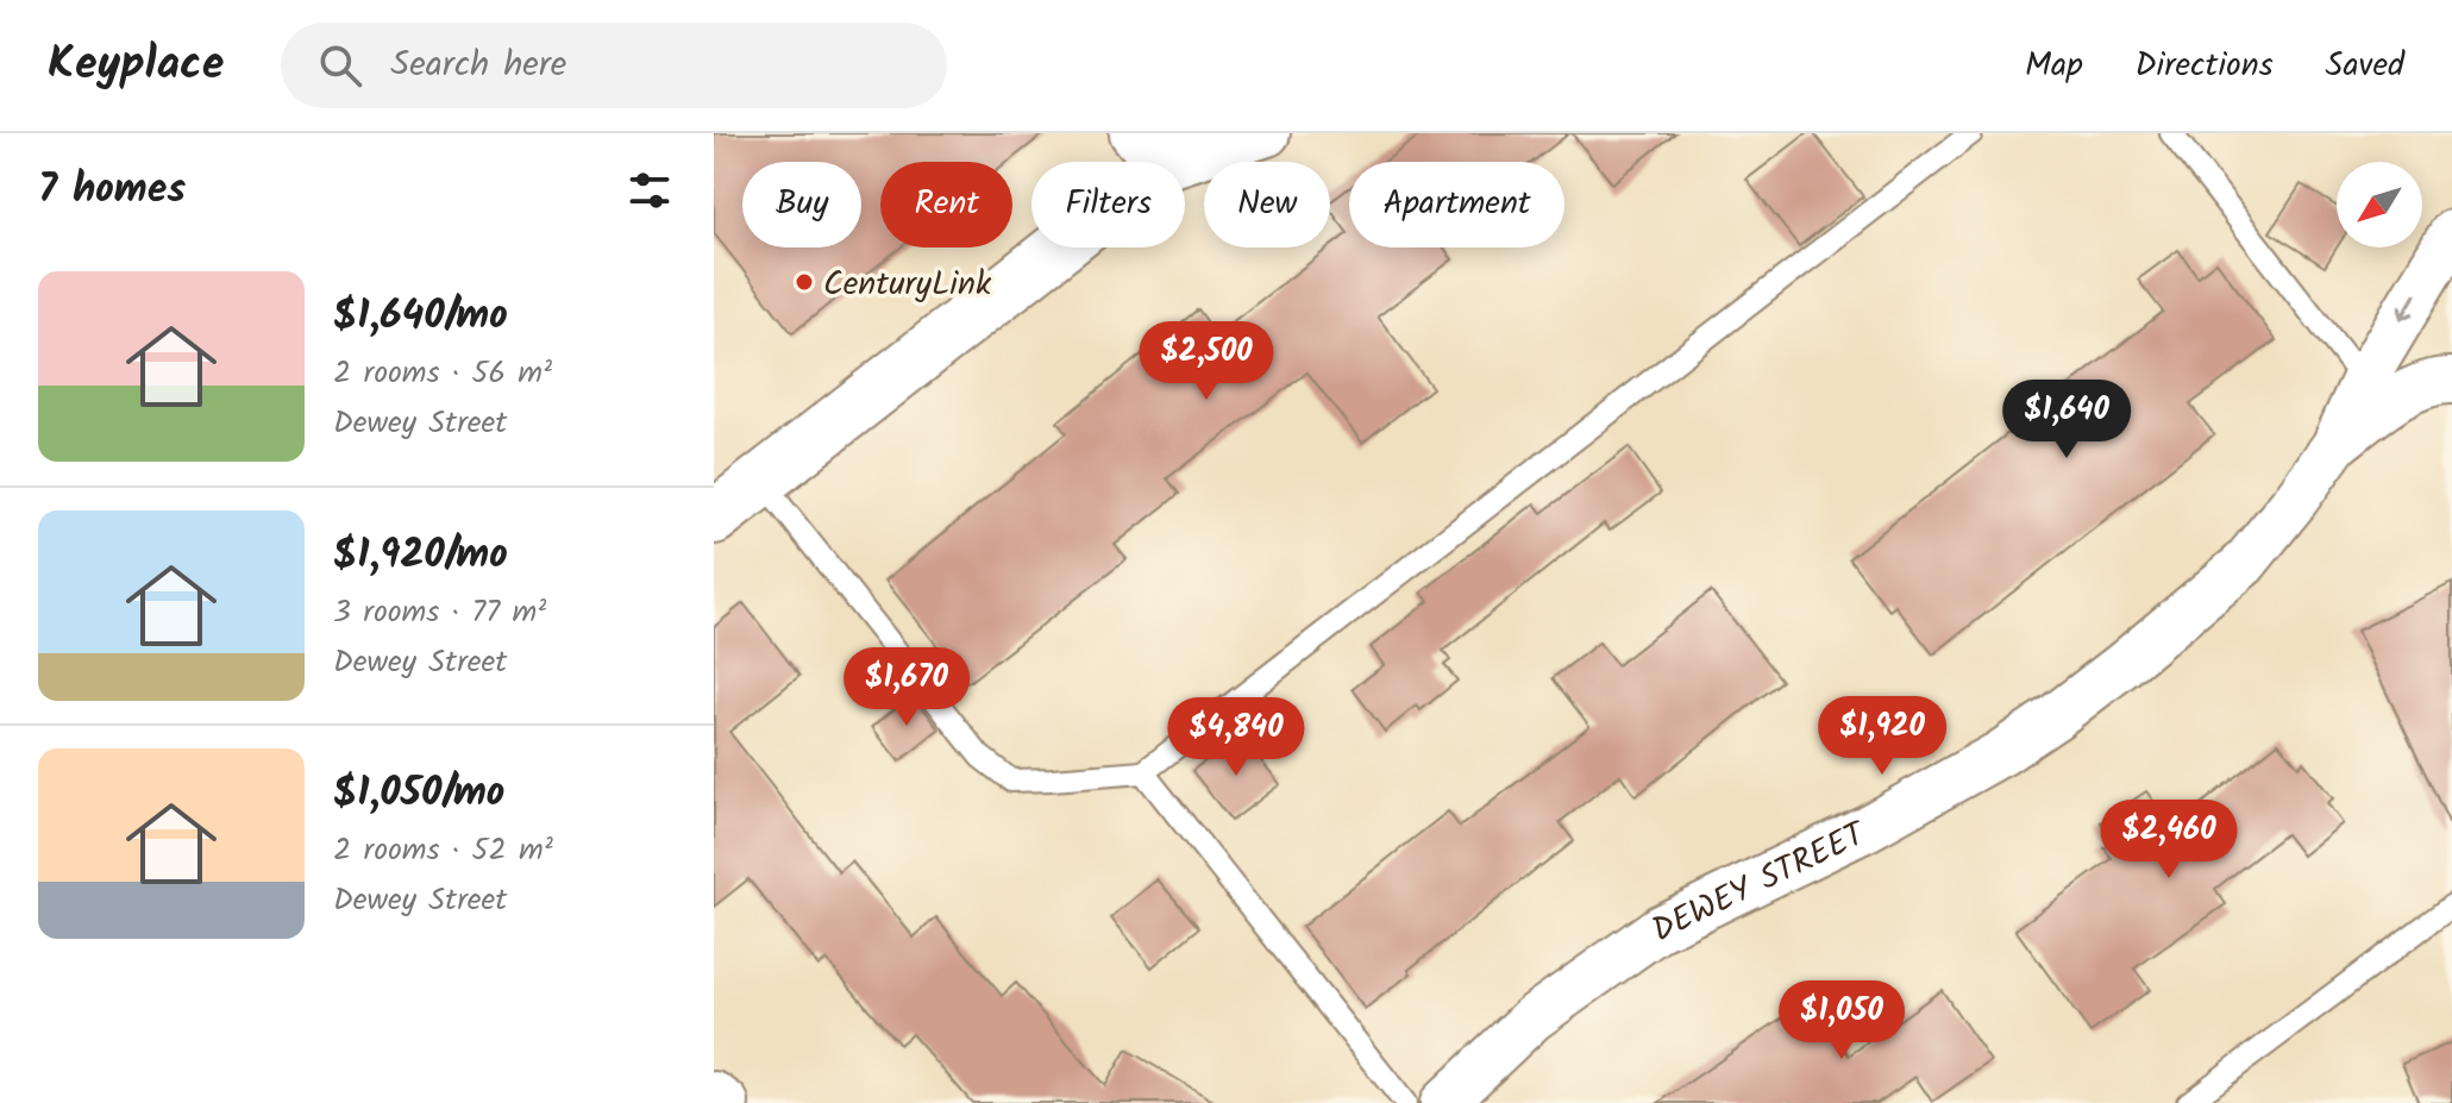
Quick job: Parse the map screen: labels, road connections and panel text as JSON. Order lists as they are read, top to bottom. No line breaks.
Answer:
{"streets":{"street":["DEWEY STREET"]},"places":["CenturyLink"],"north":"bottom left","page":{"header":"Keyplace","search":"Search here","nav":["Map","Directions","Saved"],"heading":"7 homes","chip":["Buy","Rent","Filters","New","Apartment"],"list":[{"name":"$1,640/mo","note":"2 rooms · 56 m² · Dewey Street"},{"name":"$1,920/mo","note":"3 rooms · 77 m² · Dewey Street"},{"name":"$1,050/mo","note":"2 rooms · 52 m² · Dewey Street"}],"price":["$2,500","$1,640","$1,670","$1,920","$4,840","$2,460","$1,050"]}}
